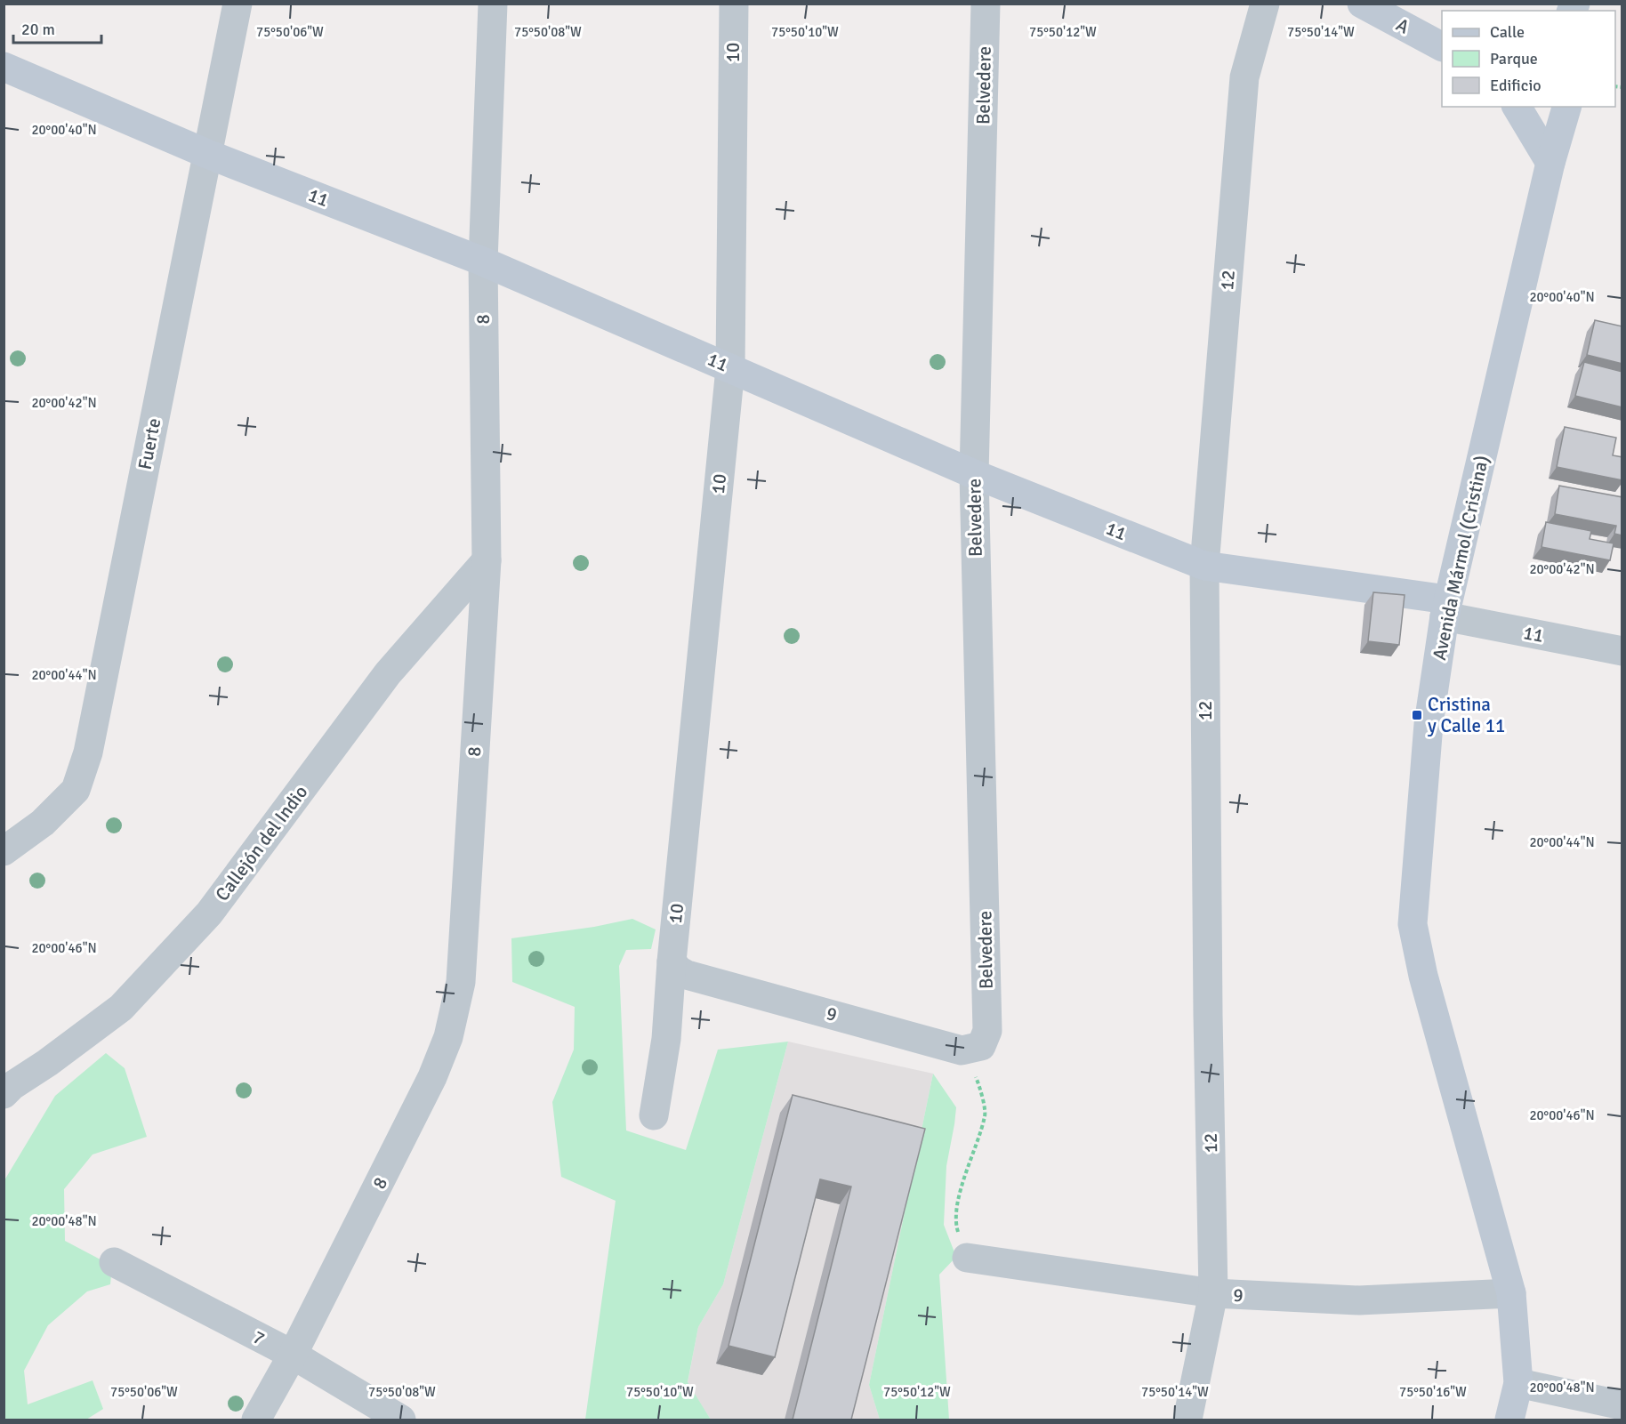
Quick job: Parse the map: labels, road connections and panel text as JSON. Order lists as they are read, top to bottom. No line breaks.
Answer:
{"streets":{"main road":["A","11","Avenida Mármol (Cristina)"],"street":["10","Belvedere","12","8","Fuerte","Callejón del Indio","9","7"]},"crossings":[["10","11"],["10","9"],["Belvedere","11"],["Belvedere","9"],["11","12"],["11","8"],["11","Fuerte"],["11","Avenida Mármol (Cristina)"],["12","9"],["8","Callejón del Indio"],["8","7"],["Avenida Mármol (Cristina)","9"]],"places":{"transit":["Cristina y Calle 11"]},"legend":["Calle","Parque","Edificio"],"scale_bar":"20 m","coordinates":["75°50'06\"W","75°50'08\"W","75°50'10\"W","75°50'12\"W","75°50'14\"W","20°00'40\"N","20°00'42\"N","20°00'44\"N","20°00'46\"N","20°00'48\"N","75°50'16\"W"]}
